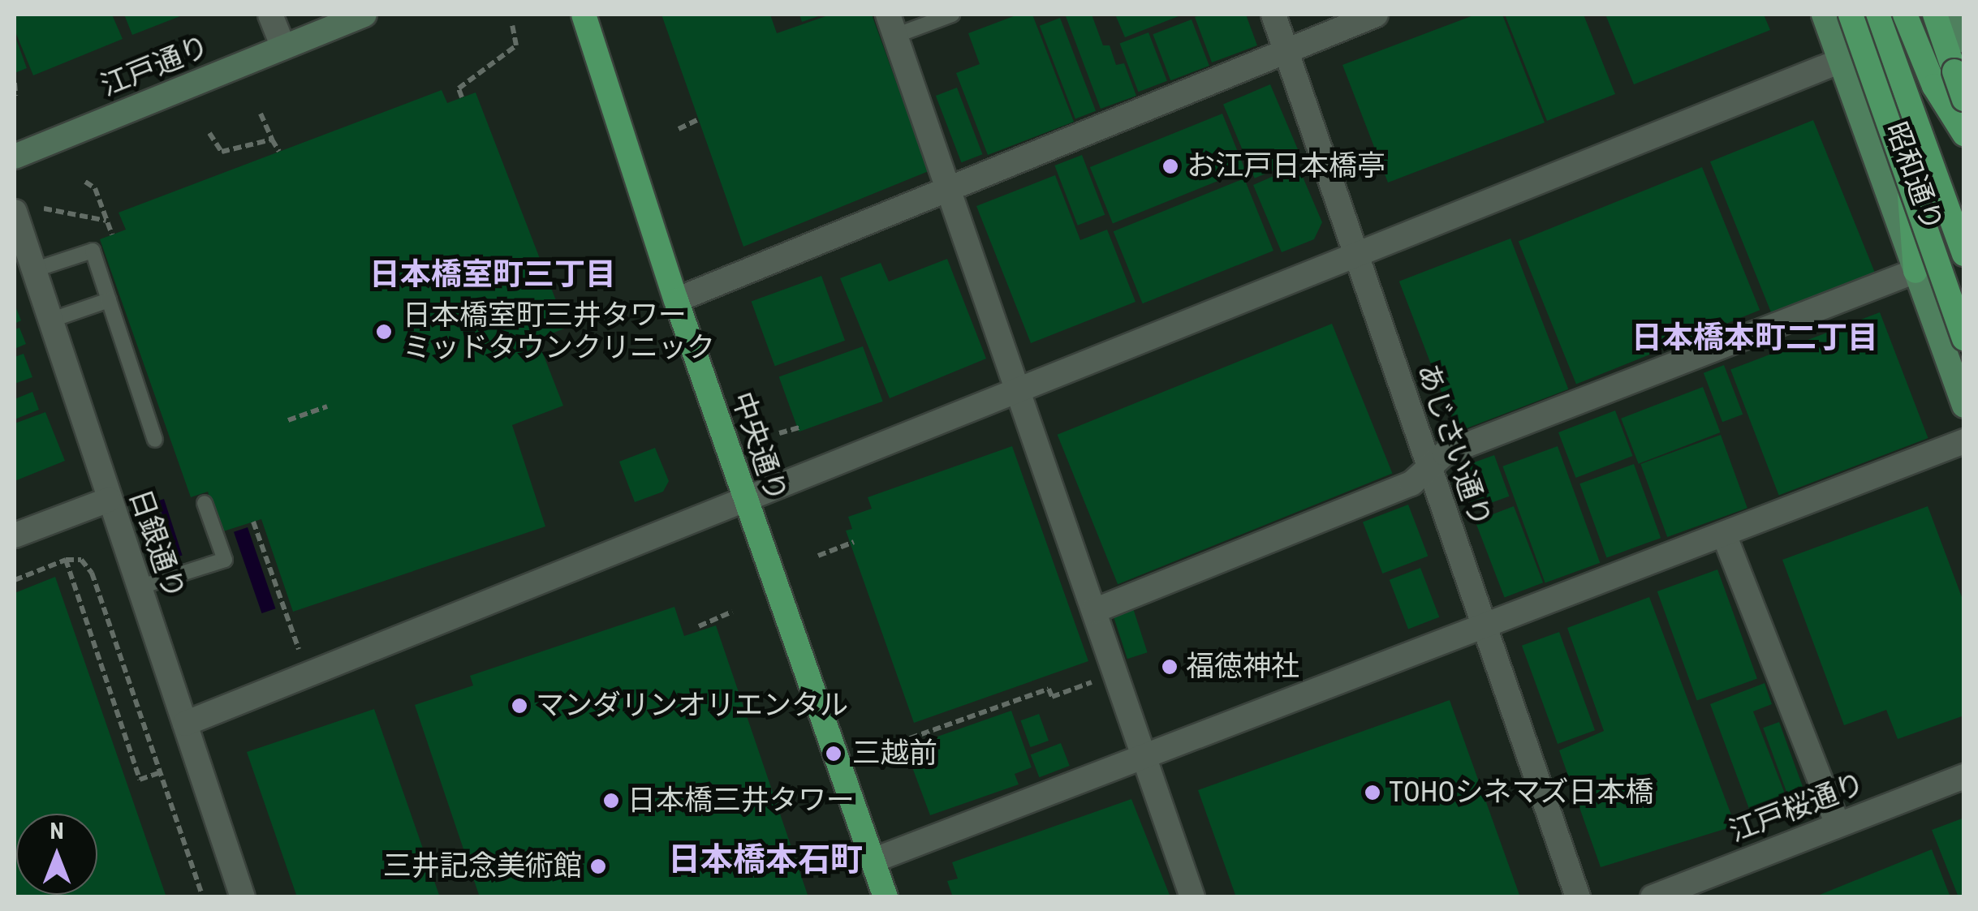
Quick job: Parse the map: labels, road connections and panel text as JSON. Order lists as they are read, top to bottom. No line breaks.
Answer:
{"streets":{"highway":["中央通り"],"main road":["江戸通り","昭和通り"],"street":["あじさい通り","日銀通り","江戸桜通り"]},"districts":["日本橋室町三丁目","日本橋本町二丁目","日本橋本石町"],"places":["お江戸日本橋亭","日本橋室町三井タワー ミッドタウンクリニック","福徳神社","マンダリンオリエンタル","三越前","TOHOシネマズ日本橋","日本橋三井タワー","三井記念美術館"],"north":"top"}
